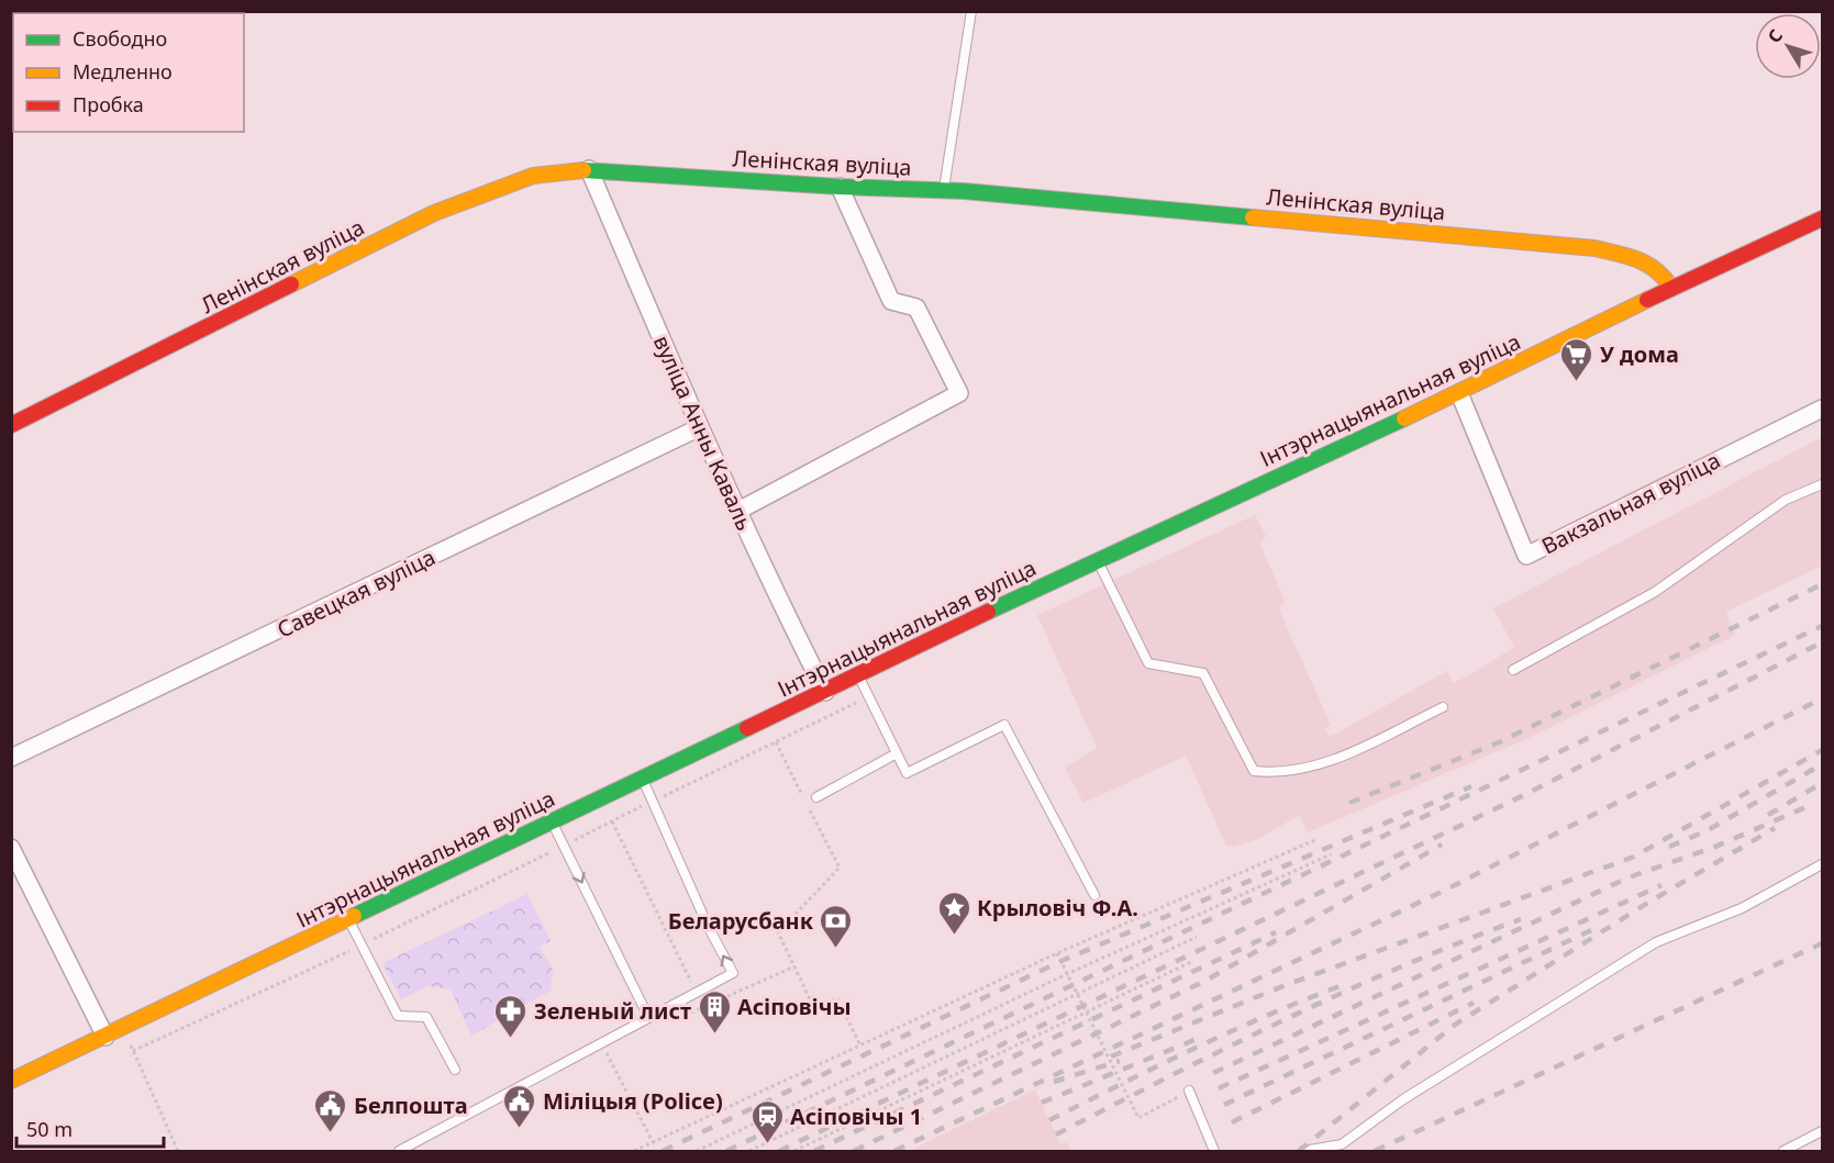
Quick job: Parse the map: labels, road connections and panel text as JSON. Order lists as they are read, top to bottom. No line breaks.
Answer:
{"streets":{"street":["Ленінская вуліца","Інтэрнацыянальная вуліца","вуліца Анны Каваль","Вакзальная вуліца","Савецкая вуліца"]},"crossings":[["Ленінская вуліца","Інтэрнацыянальная вуліца"],["Ленінская вуліца","вуліца Анны Каваль"],["Інтэрнацыянальная вуліца","вуліца Анны Каваль"],["Інтэрнацыянальная вуліца","Вакзальная вуліца"],["вуліца Анны Каваль","Савецкая вуліца"]],"places":{"supermarket":["У дома"],"place":["Крыловіч Ф.А."],"bank":["Беларусбанк"],"building":["Асіповічы"],"pharmacy":["Зеленый лист"],"public building":["Міліцыя (Police)","Белпошта"],"station":["Асіповічы 1"]},"legend":["Свободно","Медленно","Пробка"],"scale_bar":"50 m","north":"top left"}
